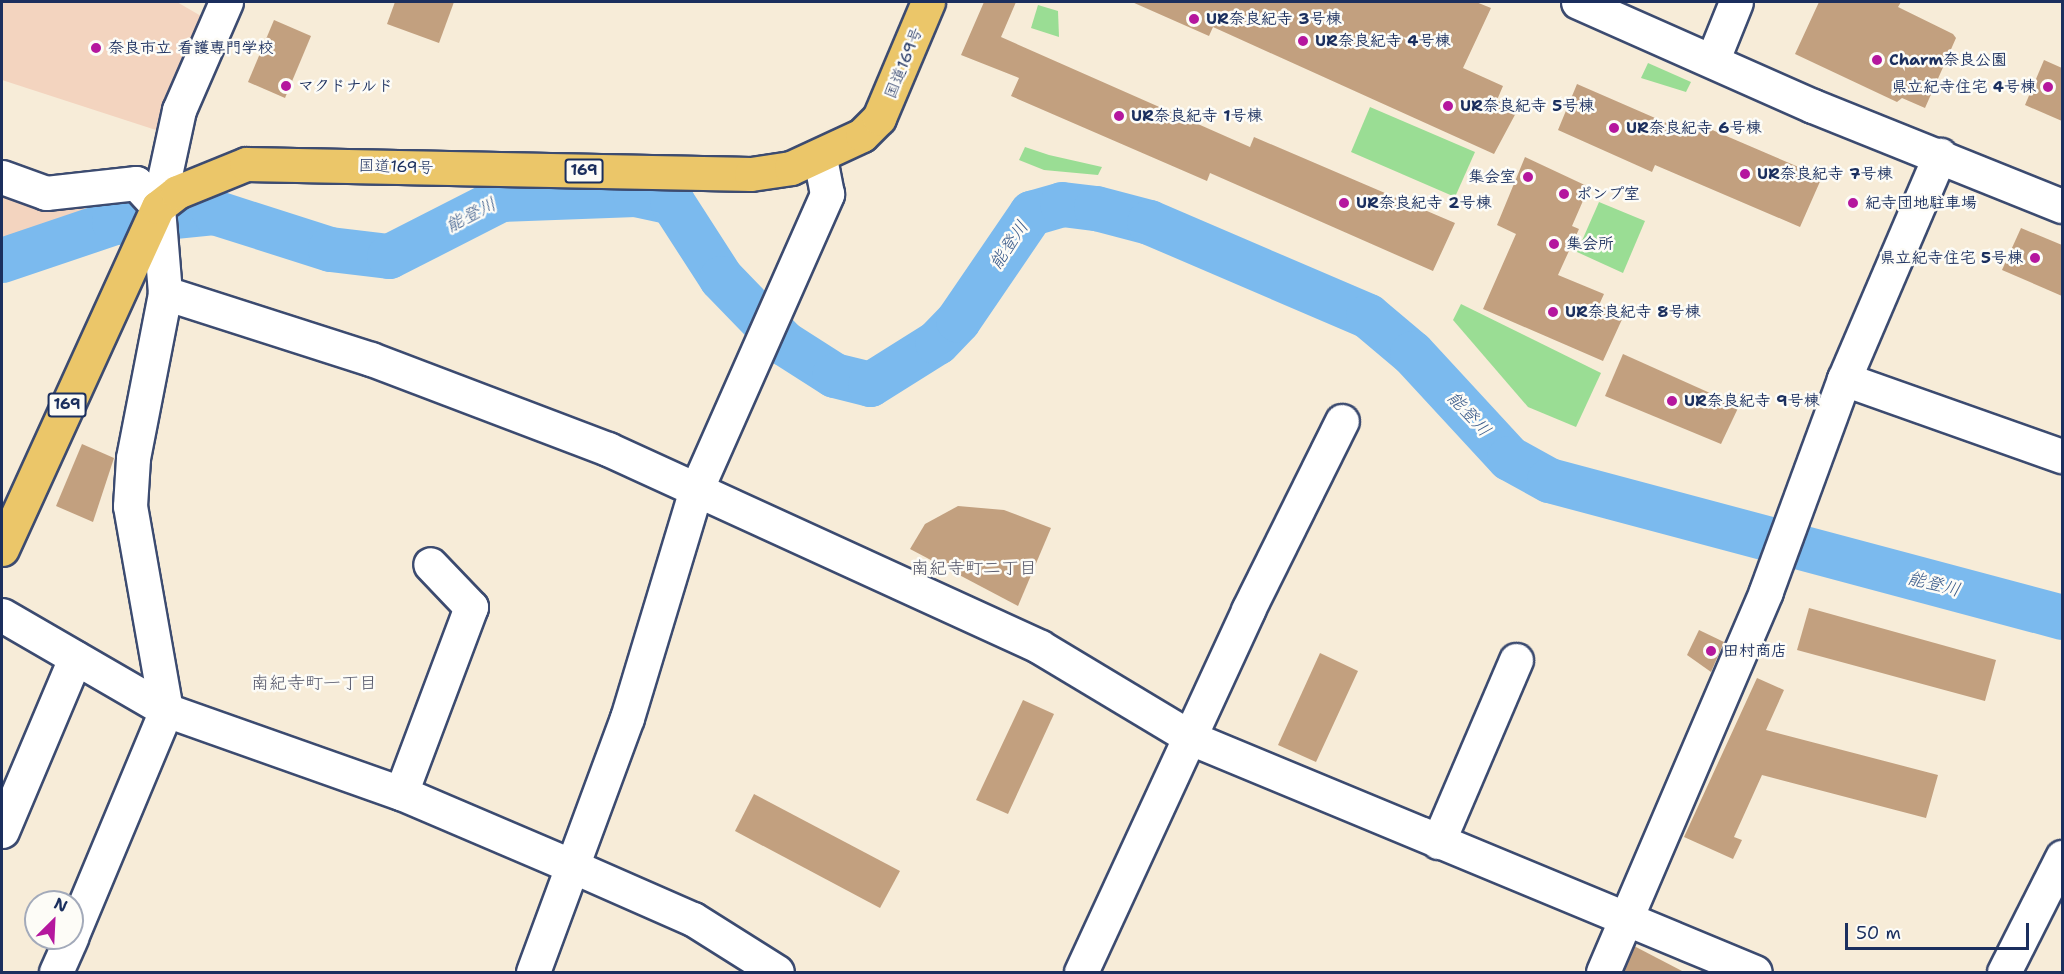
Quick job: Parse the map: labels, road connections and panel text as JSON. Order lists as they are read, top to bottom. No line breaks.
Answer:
{"streets":{"highway":["国道169号","169"]},"crossings":[["国道169号","169"]],"districts":["南紀寺町二丁目","南紀寺町一丁目"],"water":["能登川"],"places":["UR奈良紀寺 3号棟","UR奈良紀寺 4号棟","奈良市立 看護専門学校","Charm奈良公園","マクドナルド","県立紀寺住宅 4号棟","UR奈良紀寺 5号棟","UR奈良紀寺 1号棟","UR奈良紀寺 6号棟","UR奈良紀寺 7号棟","集会室","ポンプ室","UR奈良紀寺 2号棟","紀寺団地駐車場","集会所","県立紀寺住宅 5号棟","UR奈良紀寺 8号棟","UR奈良紀寺 9号棟","田村商店"],"scale_bar":"50 m","north":"top right"}
